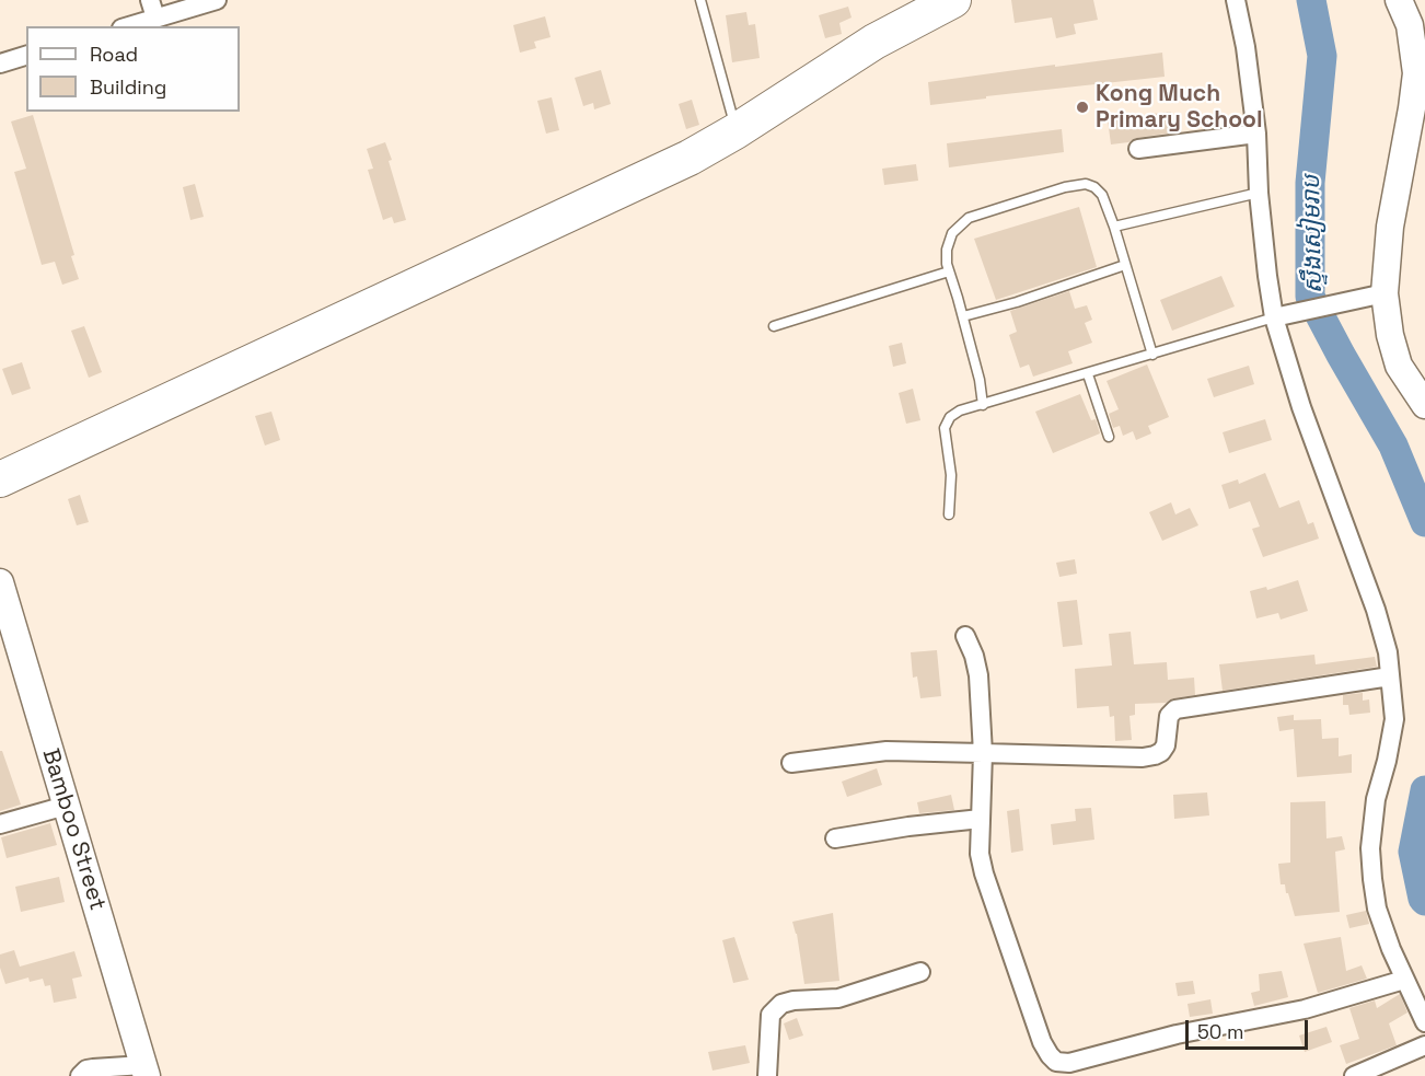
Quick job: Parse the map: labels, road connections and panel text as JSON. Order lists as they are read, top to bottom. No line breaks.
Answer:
{"streets":{"street":["Bamboo Street"]},"water":["ស្ទឹងសៀមរាប"],"places":["Kong Much Primary School"],"legend":["Road","Building"],"scale_bar":"50 m"}
